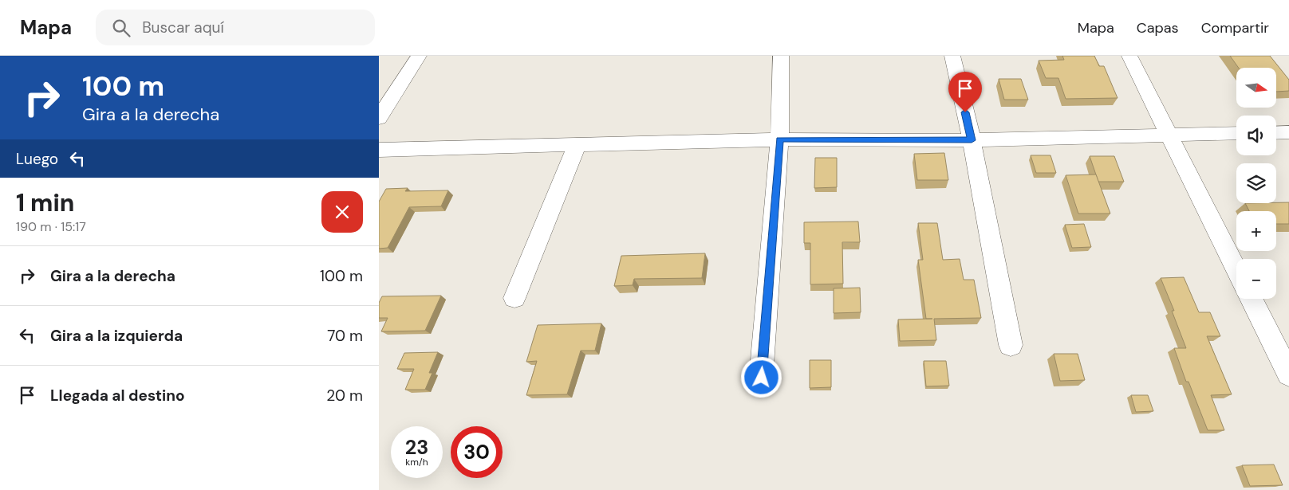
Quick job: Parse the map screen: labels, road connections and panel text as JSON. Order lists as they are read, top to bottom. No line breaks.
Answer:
{"north":"right","page":{"header":"Mapa","search":"Buscar aquí","nav":["Mapa","Capas","Compartir"],"turn":["100 m","Gira a la derecha"],"map_buttons":["+","−"],"then":"Luego","heading":["1 min","190 m · 15:17"],"list":[{"name":"Gira a la derecha","value":"100 m"},{"name":"Gira a la izquierda","value":"70 m"},{"name":"Llegada al destino","value":"20 m"}],"speed":"23 km/h","limit":"30"}}
